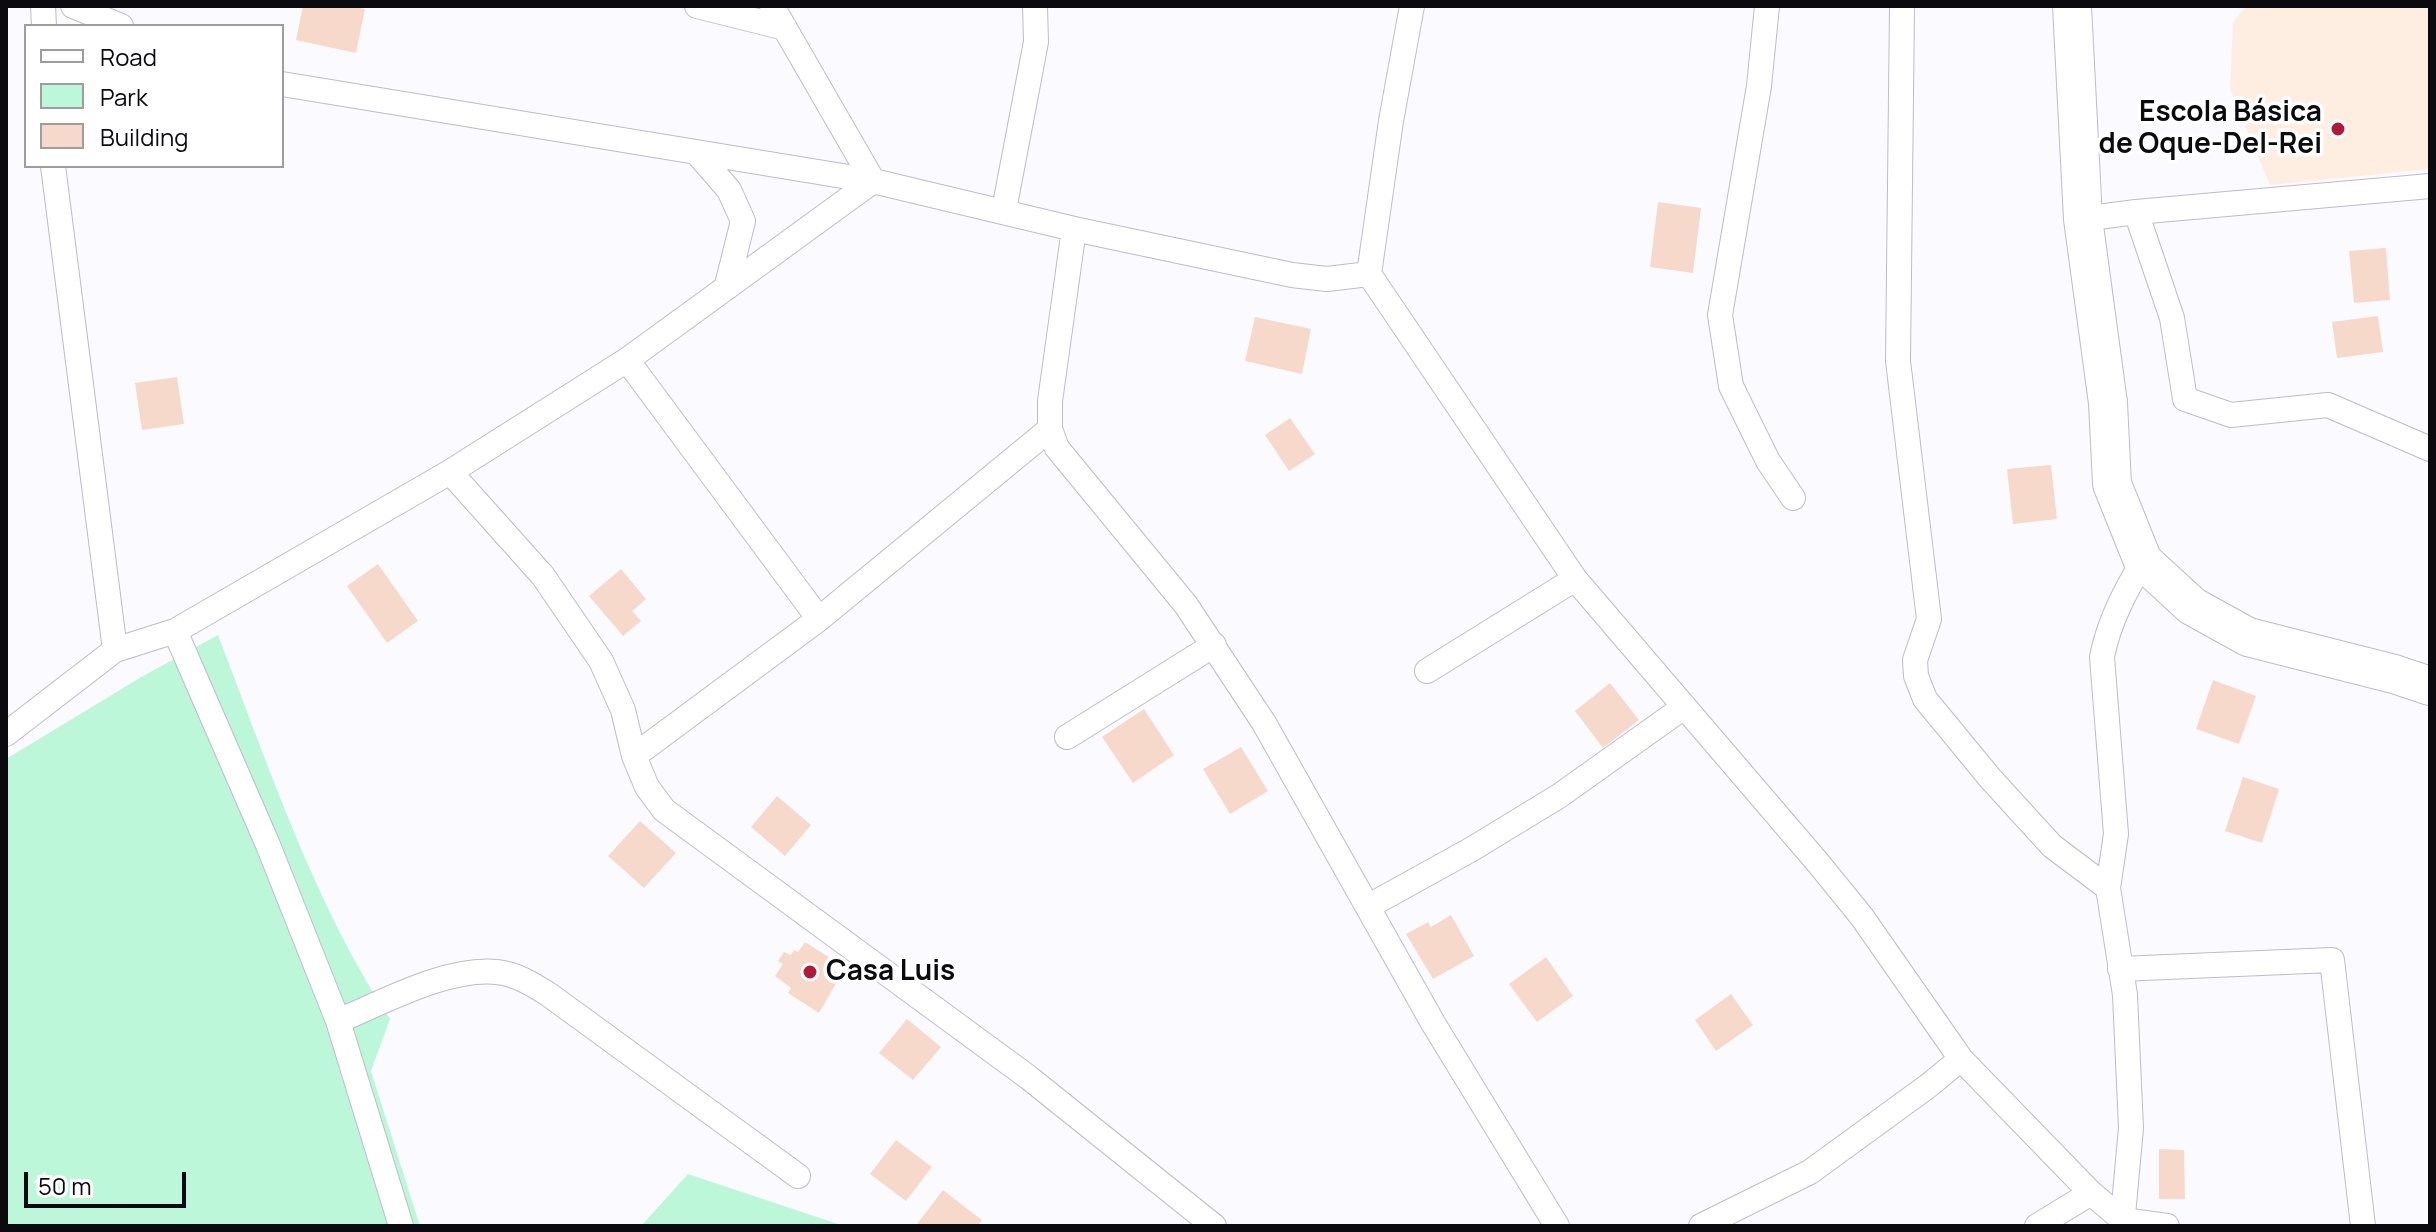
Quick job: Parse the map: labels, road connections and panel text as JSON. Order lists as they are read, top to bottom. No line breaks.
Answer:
{"places":["Escola Básica de Oque-Del-Rei","Casa Luis"],"legend":["Road","Park","Building"],"scale_bar":"50 m"}
